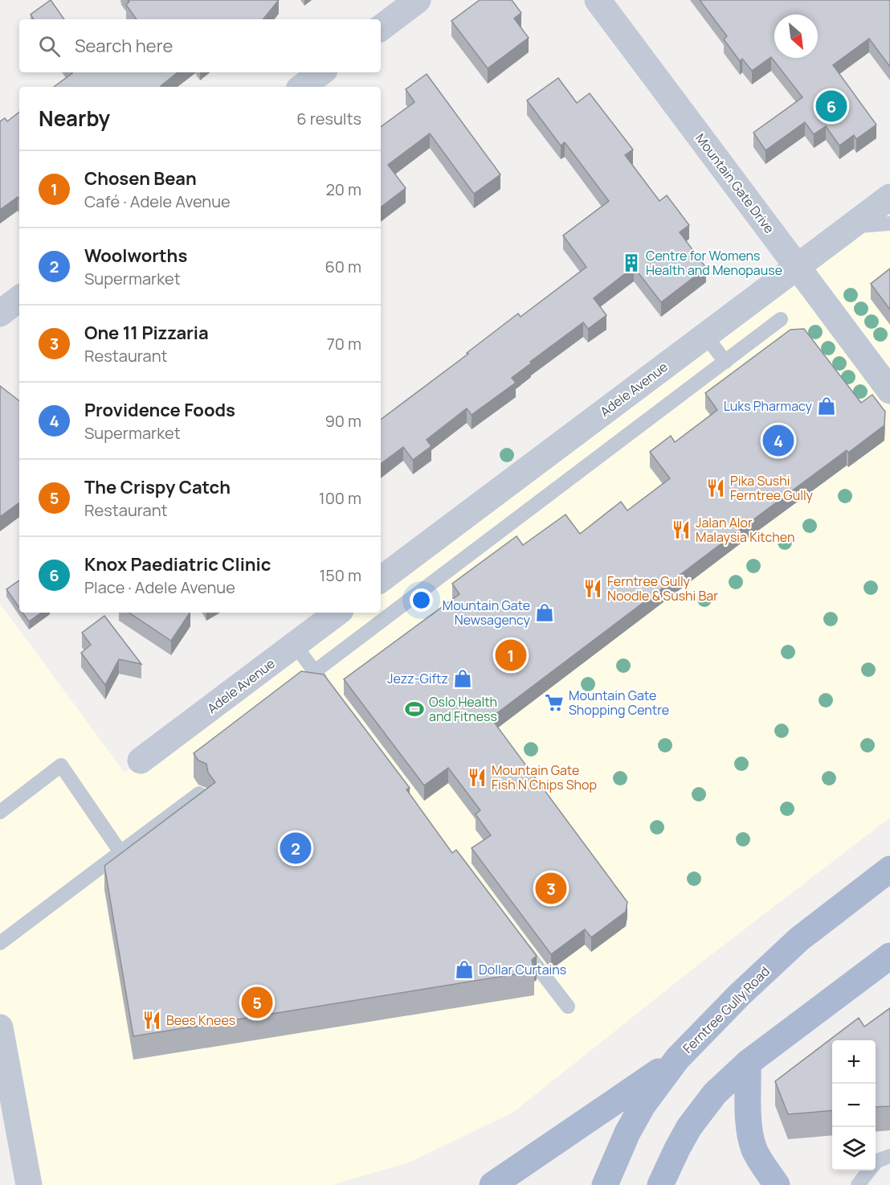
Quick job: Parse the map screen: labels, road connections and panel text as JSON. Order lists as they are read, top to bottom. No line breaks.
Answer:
{"streets":{"main road":["Ferntree Gully Road"],"street":["Mountain Gate Drive","Adele Avenue"]},"crossings":[["Mountain Gate Drive","Adele Avenue"]],"places":{"building":["Centre for Womens Health and Menopause"],"shop":["Luks Pharmacy","Mountain Gate Newsagency","Jezz-Giftz","Dollar Curtains"],"restaurant":["Pika Sushi Ferntree Gully","Jalan Alor Malaysia Kitchen","Ferntree Gully Noodle & Sushi Bar","Mountain Gate Fish N Chips Shop","Bees Knees"],"supermarket":["Mountain Gate Shopping Centre"],"sports":["Oslo Health and Fitness"]},"north":"bottom right","page":{"search":"Search here","heading":["Nearby","6 results"],"pins":["6","4","1","2","3","5"],"list":[{"mark":"1","name":"Chosen Bean","note":"Café · Adele Avenue","value":"20 m"},{"mark":"2","name":"Woolworths","note":"Supermarket","value":"60 m"},{"mark":"3","name":"One 11 Pizzaria","note":"Restaurant","value":"70 m"},{"mark":"4","name":"Providence Foods","note":"Supermarket","value":"90 m"},{"mark":"5","name":"The Crispy Catch","note":"Restaurant","value":"100 m"},{"mark":"6","name":"Knox Paediatric Clinic","note":"Place · Adele Avenue","value":"150 m"}],"map_buttons":["+","−"]}}
